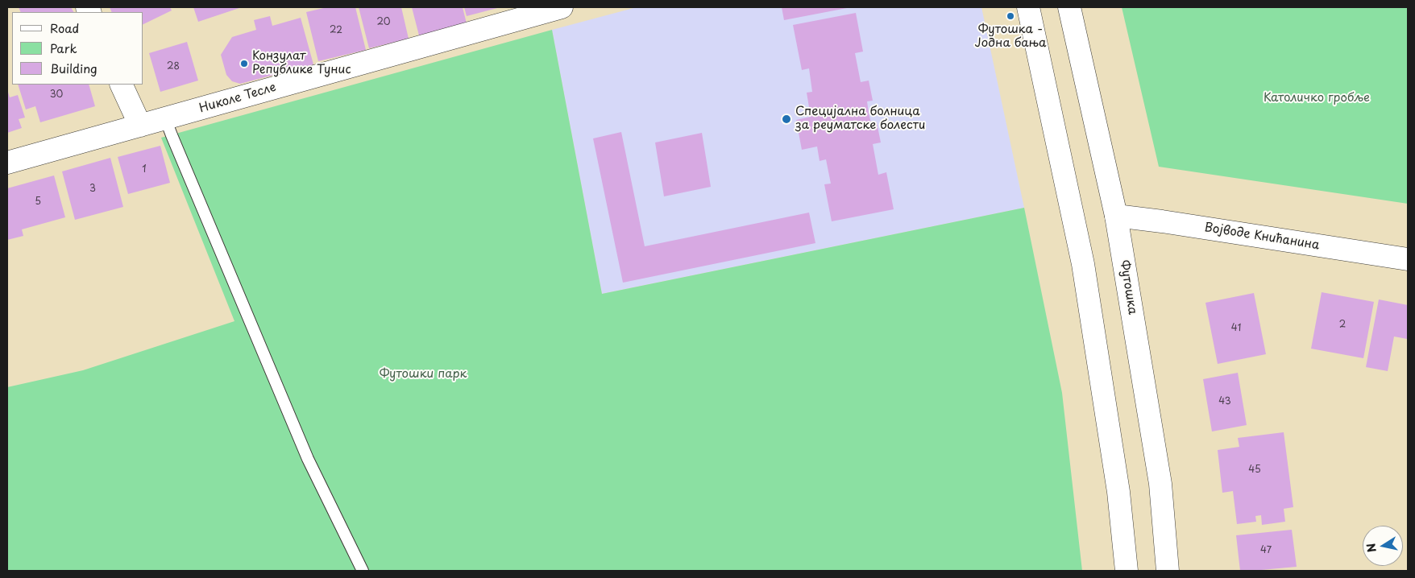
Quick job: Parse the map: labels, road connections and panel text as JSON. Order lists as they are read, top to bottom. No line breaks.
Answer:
{"streets":{"main road":["Николе Тесле","Војводе Книћанина","Футошка"]},"crossings":[["Војводе Книћанина","Футошка"]],"parks":["Католичко гробље","Футошки парк"],"places":["Футошка - Јодна бања","Конзулат Републике Тунис","Специјална болница за реуматске болести"],"house_numbers":["20","22","28","30","1","3","5","2","41","43","45","47"],"legend":["Road","Park","Building"],"north":"left"}
